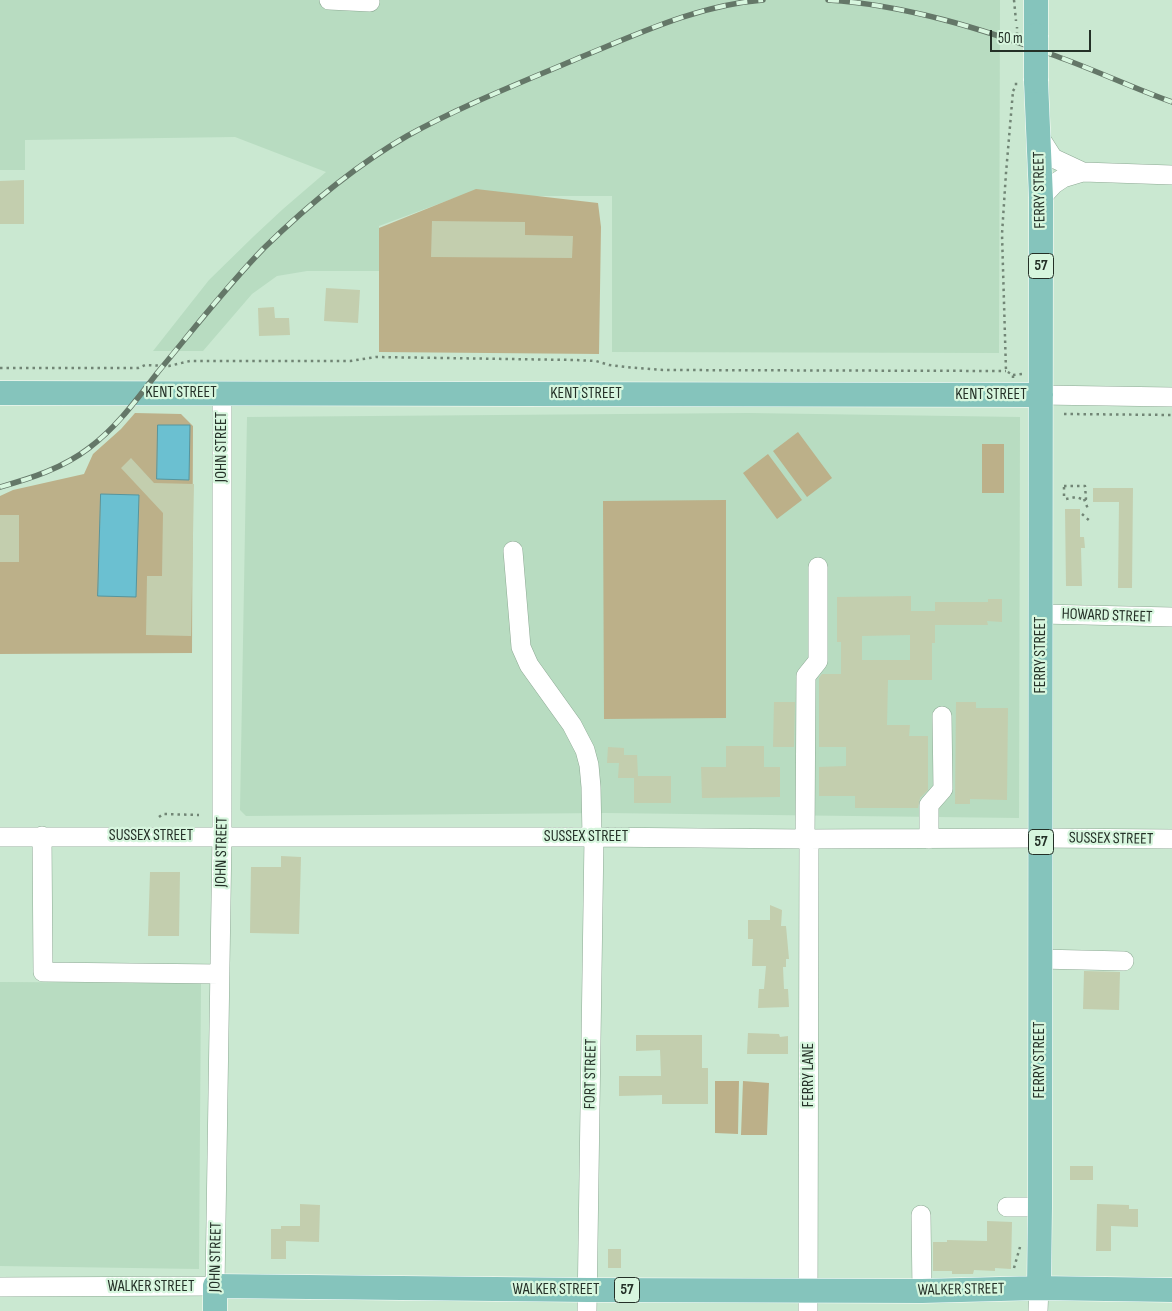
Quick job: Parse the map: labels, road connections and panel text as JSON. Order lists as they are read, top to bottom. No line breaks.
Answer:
{"streets":{"main road":["FERRY STREET","57","KENT STREET","JOHN STREET","WALKER STREET"],"street":["HOWARD STREET","SUSSEX STREET","FORT STREET","FERRY LANE"]},"crossings":[["FERRY STREET","KENT STREET"],["FERRY STREET","HOWARD STREET"],["FERRY STREET","SUSSEX STREET"],["FERRY STREET","WALKER STREET"],["KENT STREET","JOHN STREET"],["JOHN STREET","SUSSEX STREET"],["JOHN STREET","WALKER STREET"],["SUSSEX STREET","FORT STREET"],["SUSSEX STREET","FERRY LANE"],["FORT STREET","WALKER STREET"],["FERRY LANE","WALKER STREET"]],"scale_bar":"50 m"}
